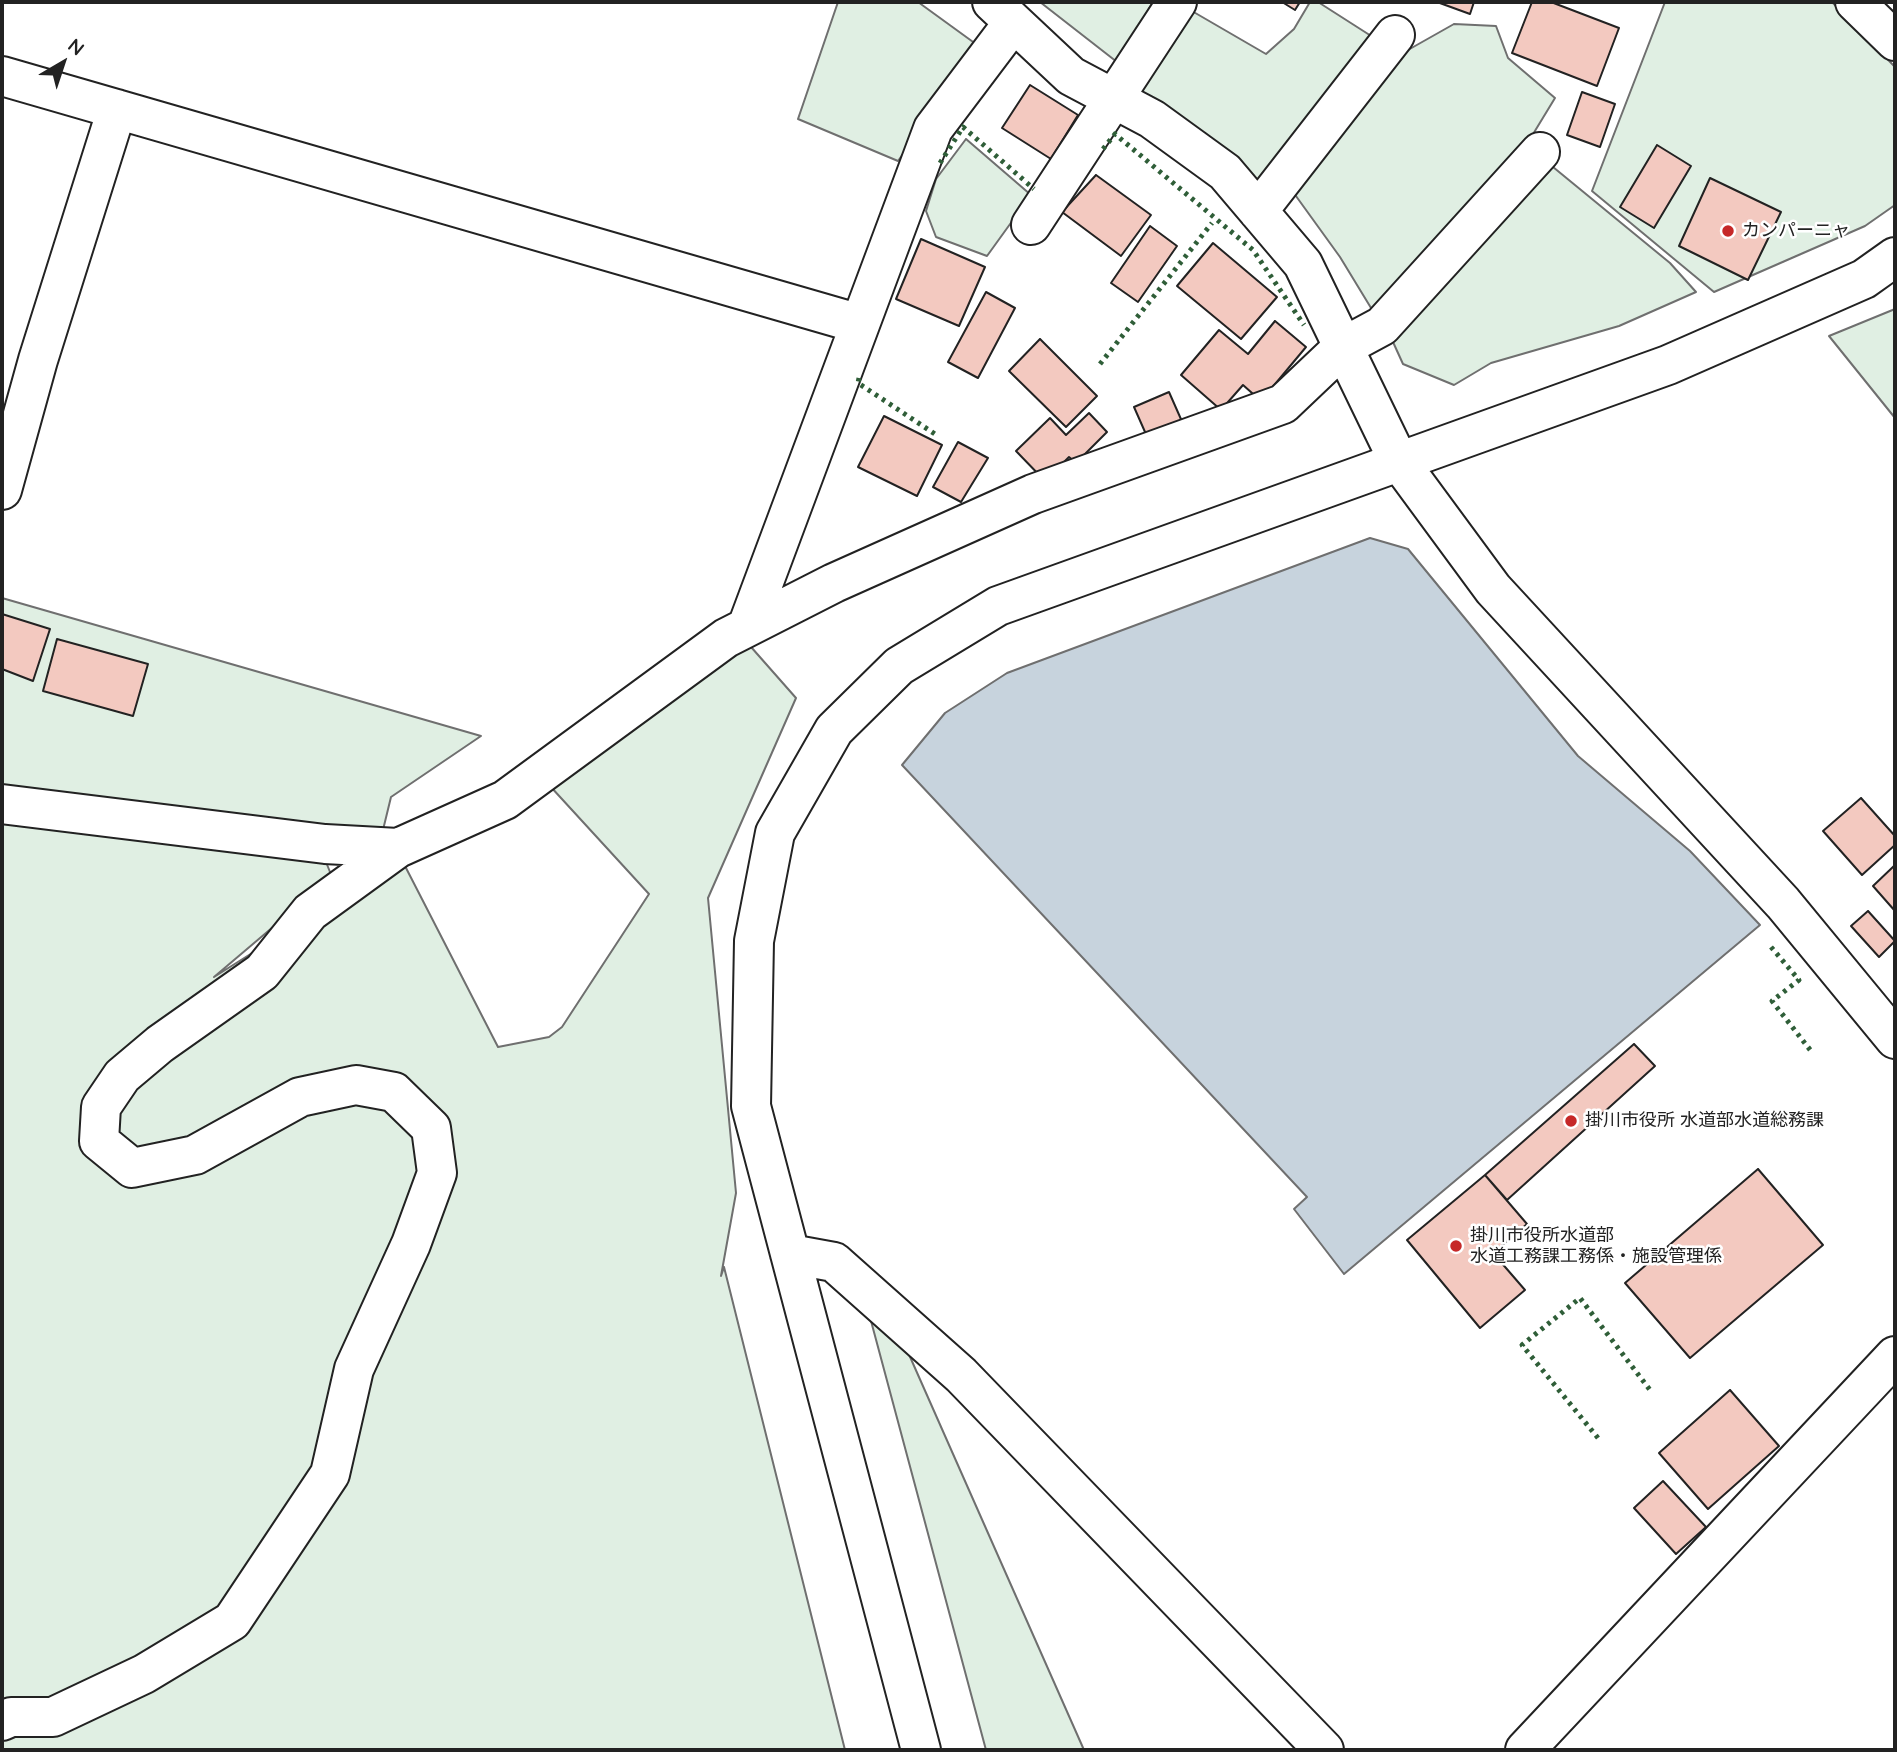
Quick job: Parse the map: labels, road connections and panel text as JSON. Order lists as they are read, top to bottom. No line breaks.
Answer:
{"places":["カンパーニャ","掛川市役所 水道部水道総務課","掛川市役所水道部 水道工務課工務係・施設管理係"],"north":"top right"}
